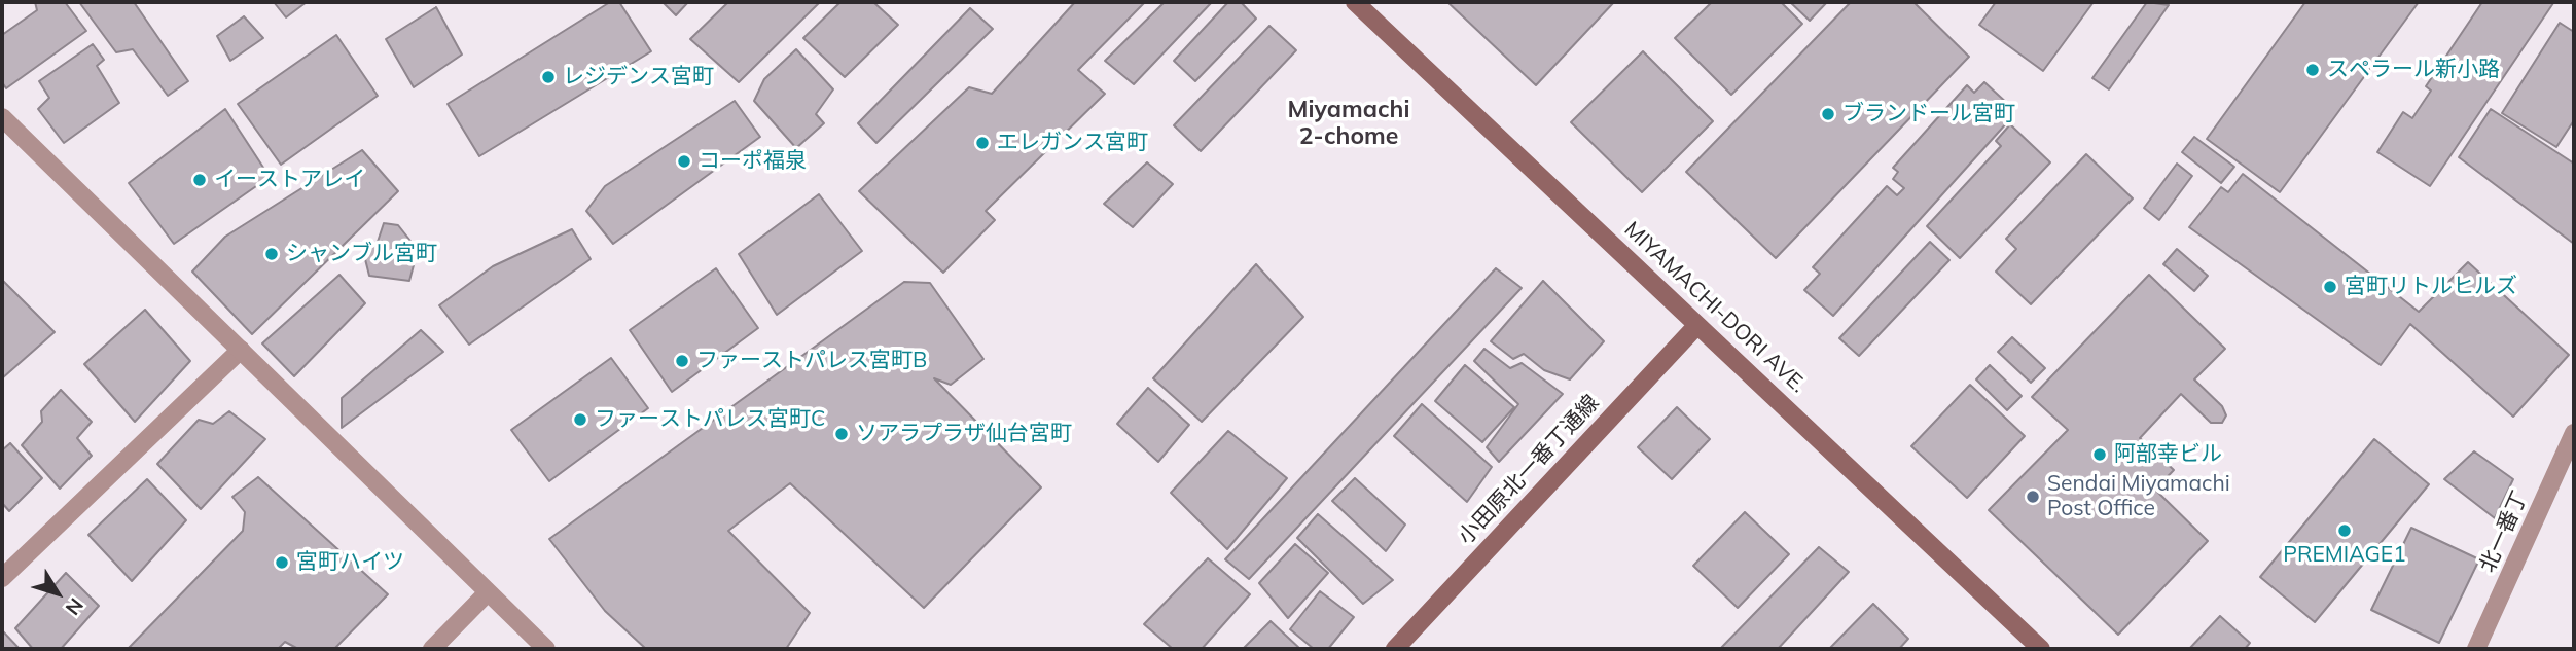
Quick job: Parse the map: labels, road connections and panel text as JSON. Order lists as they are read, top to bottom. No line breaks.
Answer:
{"streets":{"street":["MIYAMACHI-DORI AVE.","小田原北一番丁通線","北一番丁"]},"crossings":[["MIYAMACHI-DORI AVE.","小田原北一番丁通線"]],"districts":["Miyamachi 2-chome"],"places":["スペラール新小路","レジデンス宮町","ブランドール宮町","エレガンス宮町","コーポ福泉","イーストアレイ","シャンブル宮町","宮町リトルヒルズ","ファーストパレス宮町B","ファーストパレス宮町C","ソアラプラザ仙台宮町","阿部幸ビル","Sendai Miyamachi Post Office","PREMIAGE1","宮町ハイツ"],"north":"bottom right"}
